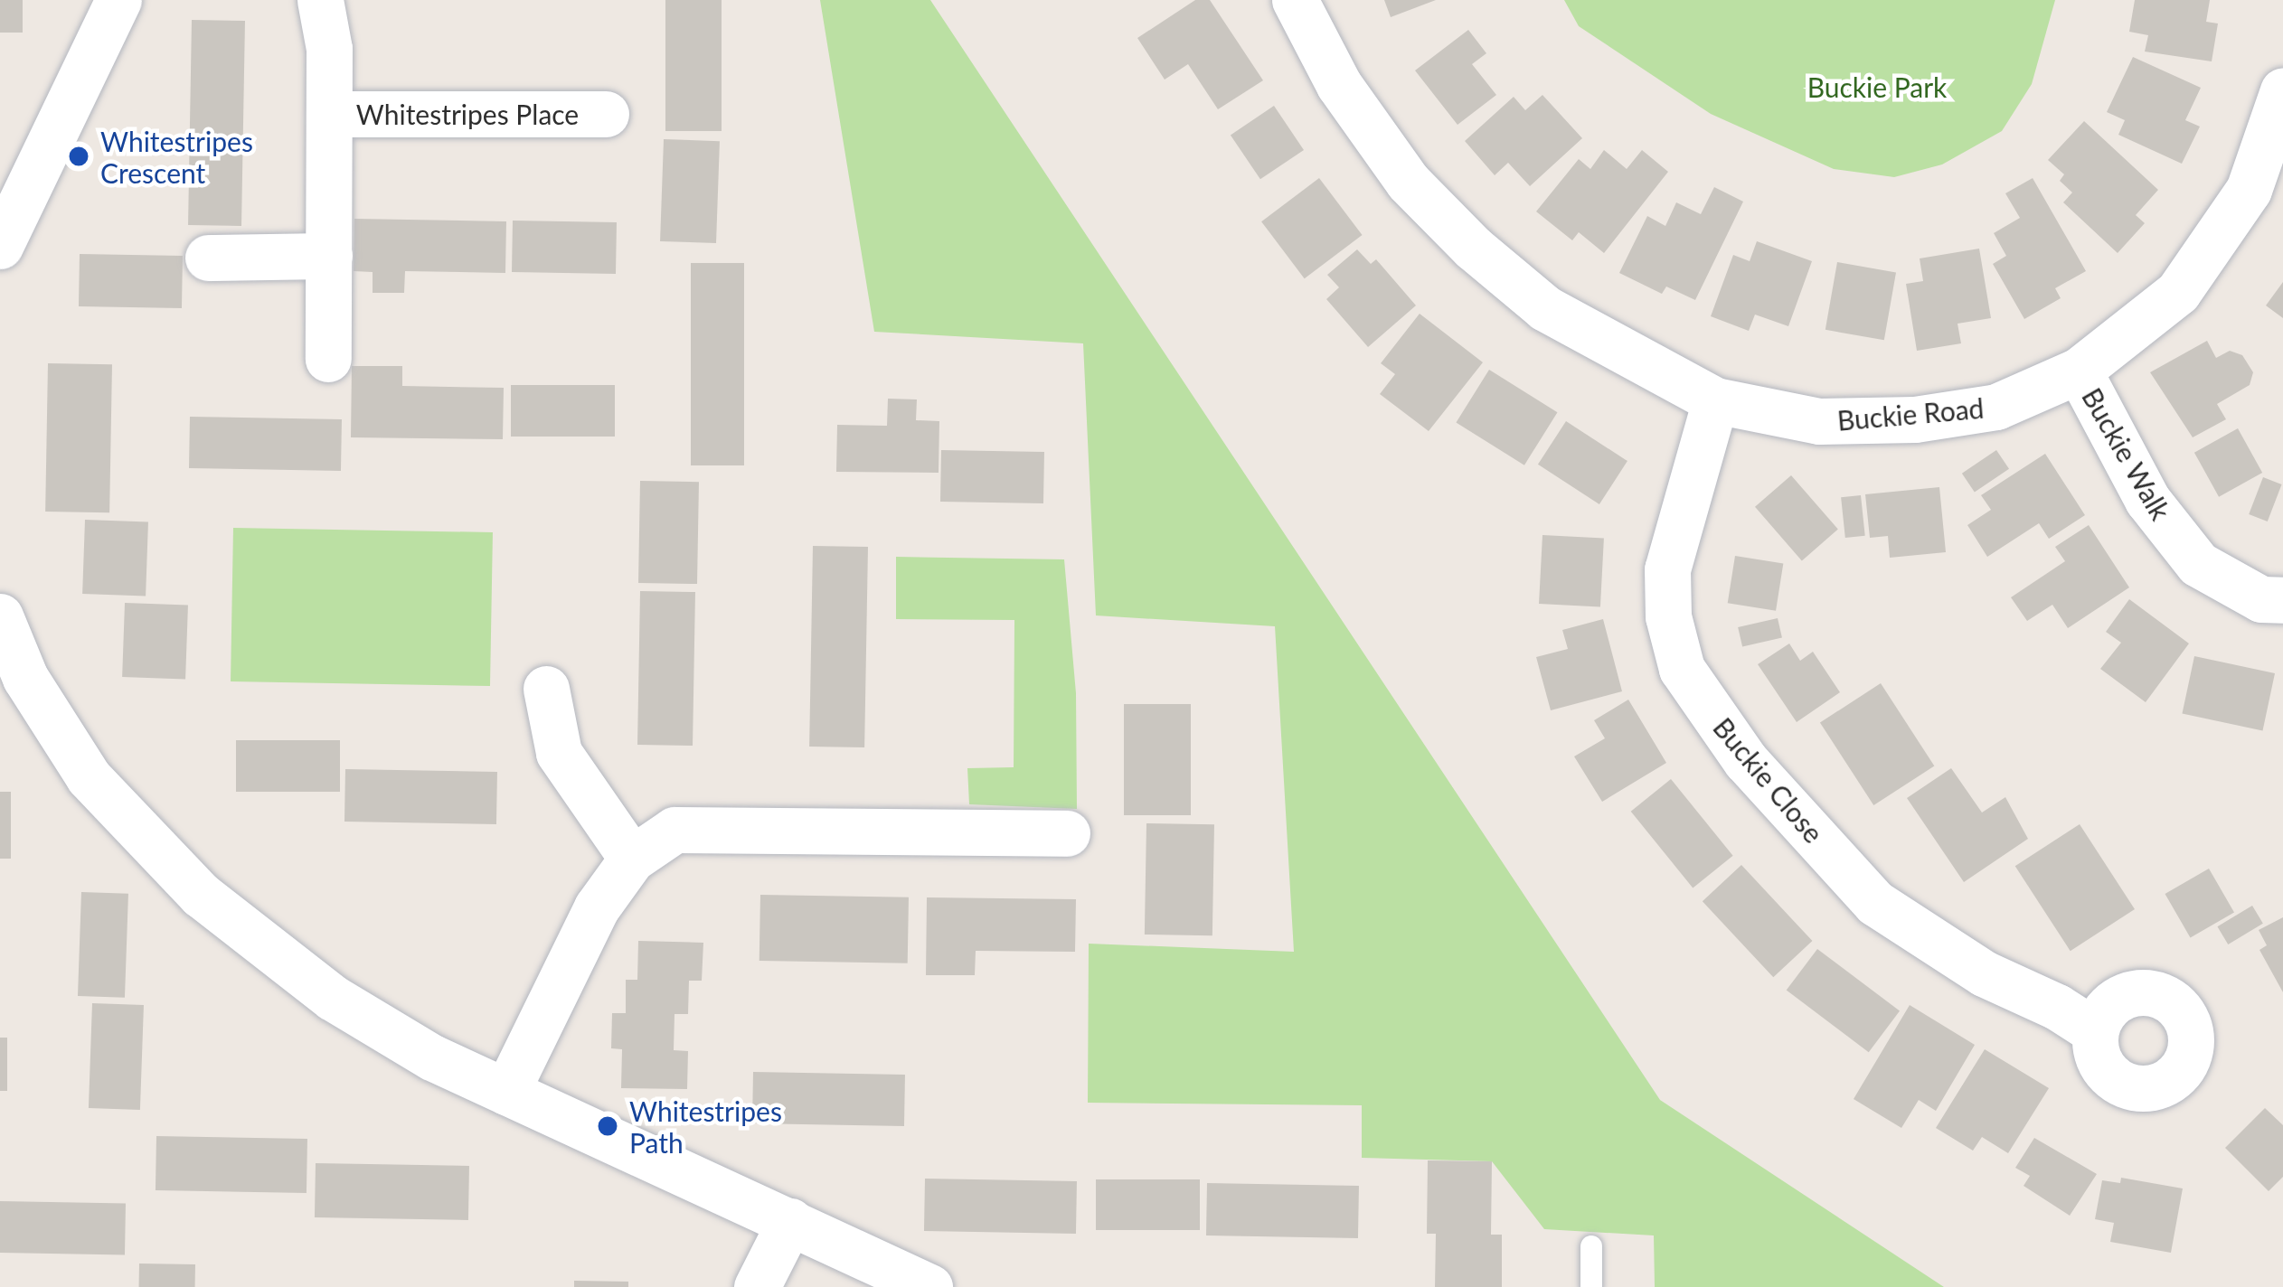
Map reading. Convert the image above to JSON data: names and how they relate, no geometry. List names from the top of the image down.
{
  "streets": {
    "street": [
      "Whitestripes Place",
      "Buckie Road",
      "Buckie Walk",
      "Buckie Close"
    ]
  },
  "crossings": [
    ["Buckie Road", "Buckie Walk"],
    ["Buckie Road", "Buckie Close"]
  ],
  "parks": ["Buckie Park"],
  "places": ["Whitestripes Crescent", "Whitestripes Path"]
}
